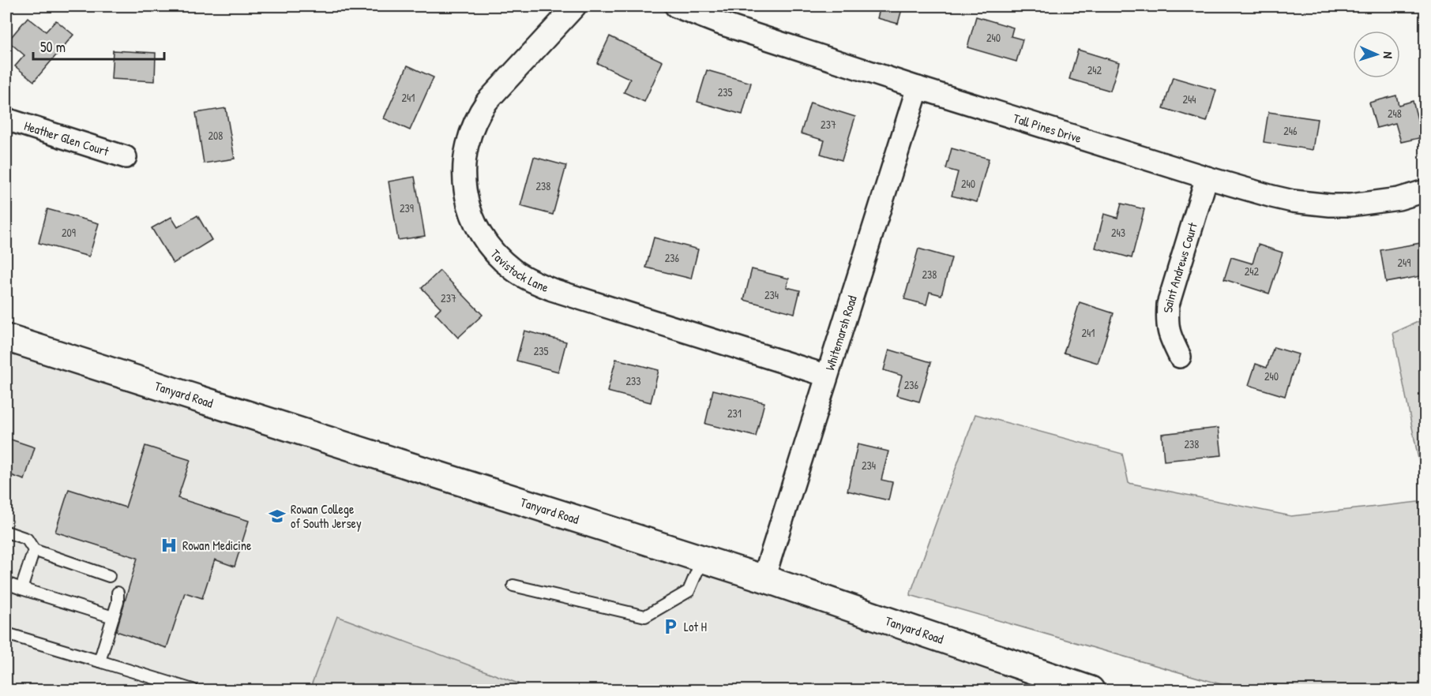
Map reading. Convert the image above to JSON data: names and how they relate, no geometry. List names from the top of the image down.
{
  "streets": {
    "street": [
      "Tall Pines Drive",
      "Heather Glen Court",
      "Saint Andrews Court",
      "Tavistock Lane",
      "Whitemarsh Road",
      "Tanyard Road"
    ]
  },
  "crossings": [
    ["Tall Pines Drive", "Saint Andrews Court"],
    ["Tall Pines Drive", "Whitemarsh Road"],
    ["Tavistock Lane", "Whitemarsh Road"],
    ["Whitemarsh Road", "Tanyard Road"]
  ],
  "places": {
    "school or university": ["Rowan College of South Jersey"],
    "hospital": ["Rowan Medicine"],
    "parking": ["Lot H"]
  },
  "house_numbers": [
    "240",
    "242",
    "235",
    "241",
    "244",
    "248",
    "237",
    "246",
    "208",
    "240",
    "238",
    "239",
    "209",
    "243",
    "236",
    "249",
    "242",
    "238",
    "234",
    "237",
    "241",
    "235",
    "240",
    "233",
    "236",
    "231",
    "238",
    "234"
  ],
  "scale_bar": "50 m",
  "north": "right"
}
